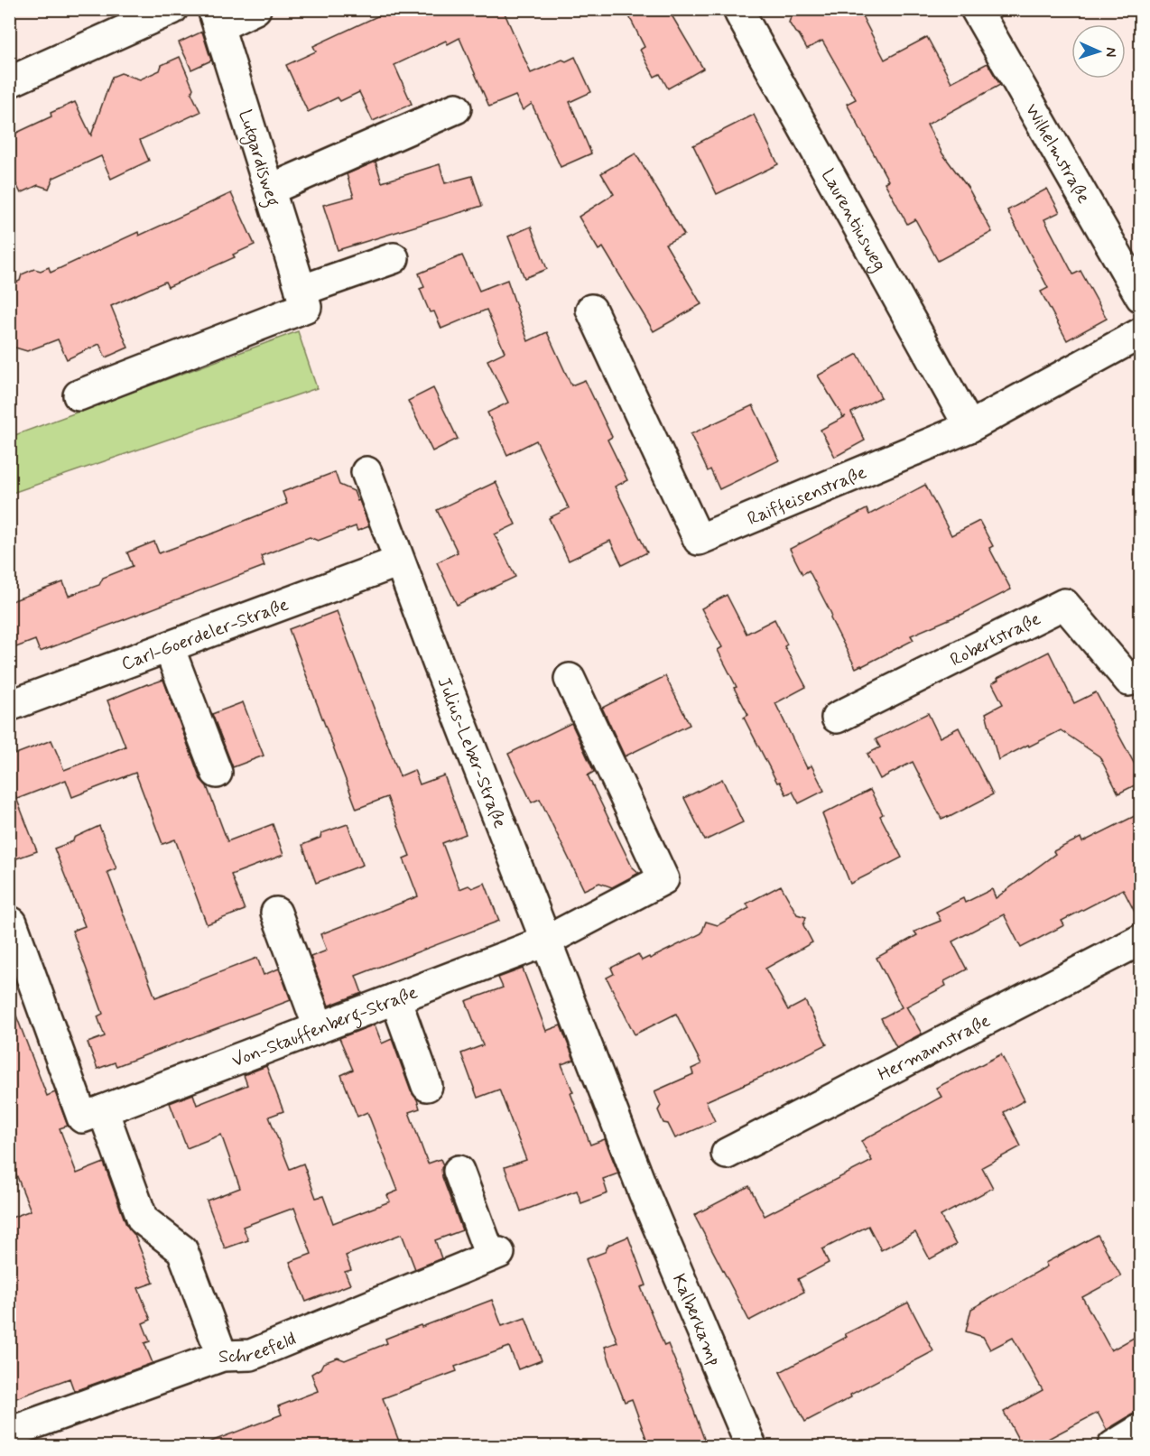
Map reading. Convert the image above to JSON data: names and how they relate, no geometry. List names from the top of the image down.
{
  "streets": {
    "street": [
      "Wilhelmstraße",
      "Lutgardisweg",
      "Laurentiusweg",
      "Raiffeisenstraße",
      "Carl-Goerdeler-Straße",
      "Robertstraße",
      "Julius-Leber-Straße",
      "Von-Stauffenberg-Straße",
      "Hermannstraße",
      "Kalberkamp",
      "Schreefeld"
    ]
  },
  "crossings": [
    ["Laurentiusweg", "Raiffeisenstraße"],
    ["Carl-Goerdeler-Straße", "Julius-Leber-Straße"],
    ["Julius-Leber-Straße", "Von-Stauffenberg-Straße"],
    ["Julius-Leber-Straße", "Kalberkamp"]
  ],
  "north": "right"
}
